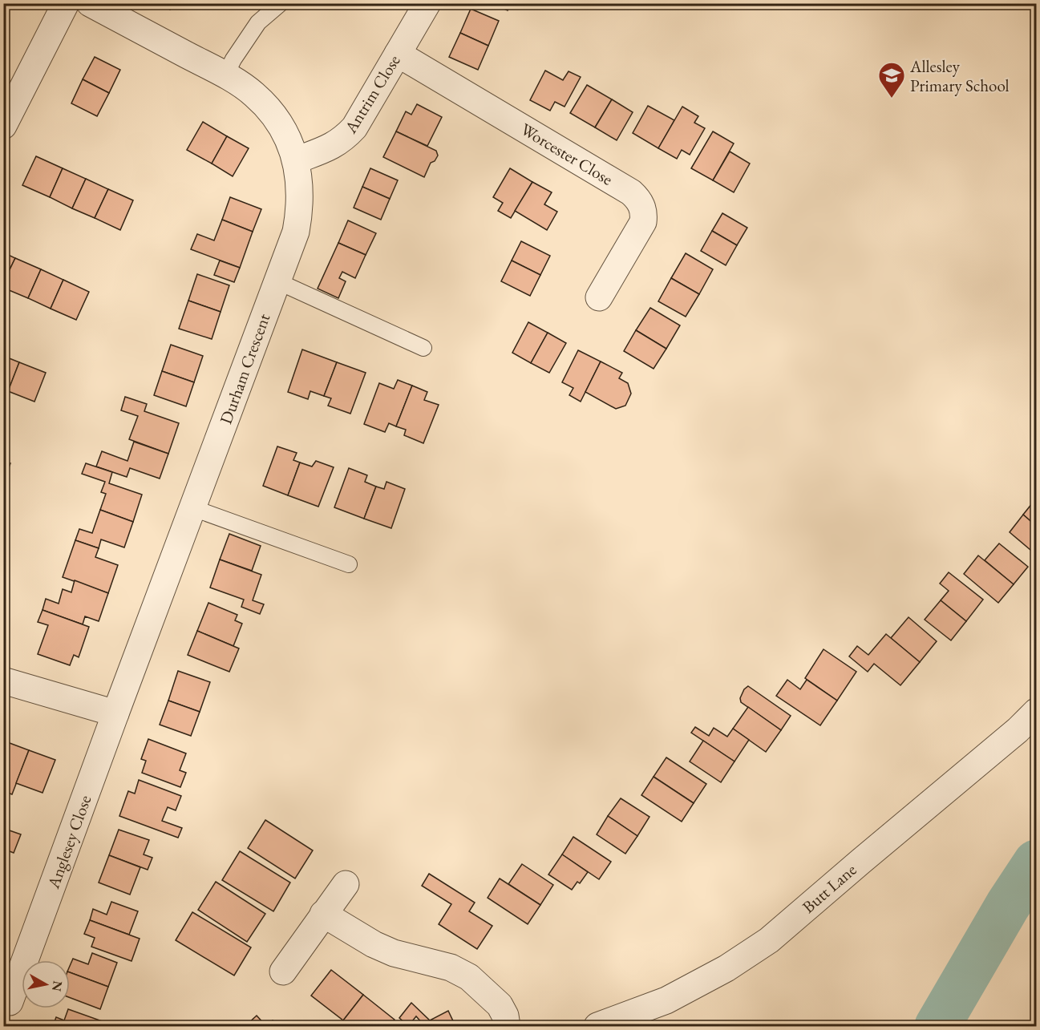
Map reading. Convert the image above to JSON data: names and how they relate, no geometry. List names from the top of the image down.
{
  "streets": {
    "street": [
      "Antrim Close",
      "Worcester Close",
      "Durham Crescent",
      "Anglesey Close",
      "Butt Lane"
    ]
  },
  "crossings": [
    ["Antrim Close", "Worcester Close"],
    ["Antrim Close", "Durham Crescent"],
    ["Durham Crescent", "Anglesey Close"]
  ],
  "places": {
    "school or university": ["Allesley Primary School"]
  },
  "north": "right"
}
